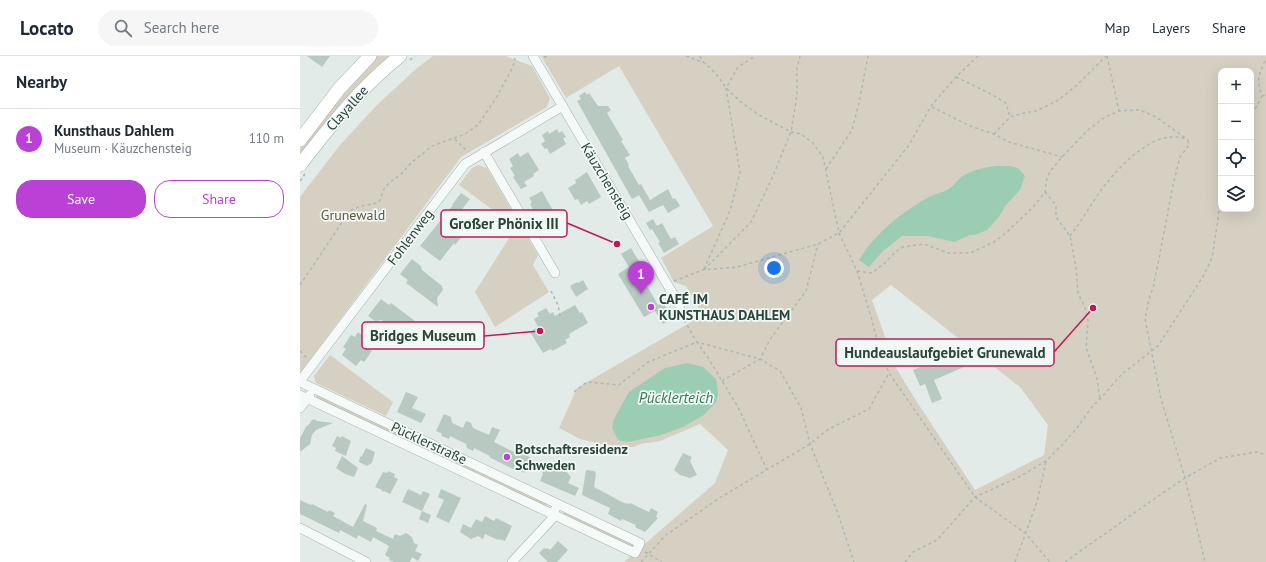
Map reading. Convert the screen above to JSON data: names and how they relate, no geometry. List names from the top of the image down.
{
  "streets": {
    "main road": ["Clayallee"],
    "street": ["Käuzchensteig", "Fohlenweg", "Pücklerstraße"]
  },
  "crossings": [
    ["Käuzchensteig", "Fohlenweg"],
    ["Fohlenweg", "Pücklerstraße"]
  ],
  "water": ["Pücklerteich"],
  "parks": ["Grunewald"],
  "places": [
    "Großer Phönix III",
    "CAFÉ IM KUNSTHAUS DAHLEM",
    "Hundeauslaufgebiet Grunewald",
    "Bridges Museum",
    "Botschaftsresidenz Schweden"
  ],
  "page": {
    "header": "Locato",
    "search": "Search here",
    "nav": ["Map", "Layers", "Share"],
    "heading": "Nearby",
    "map_buttons": ["+", "−"],
    "list": [
      {
        "mark": "1",
        "name": "Kunsthaus Dahlem",
        "note": "Museum · Käuzchensteig",
        "value": "110 m"
      }
    ],
    "buttons": ["Save", "Share"],
    "pins": "1"
  }
}
